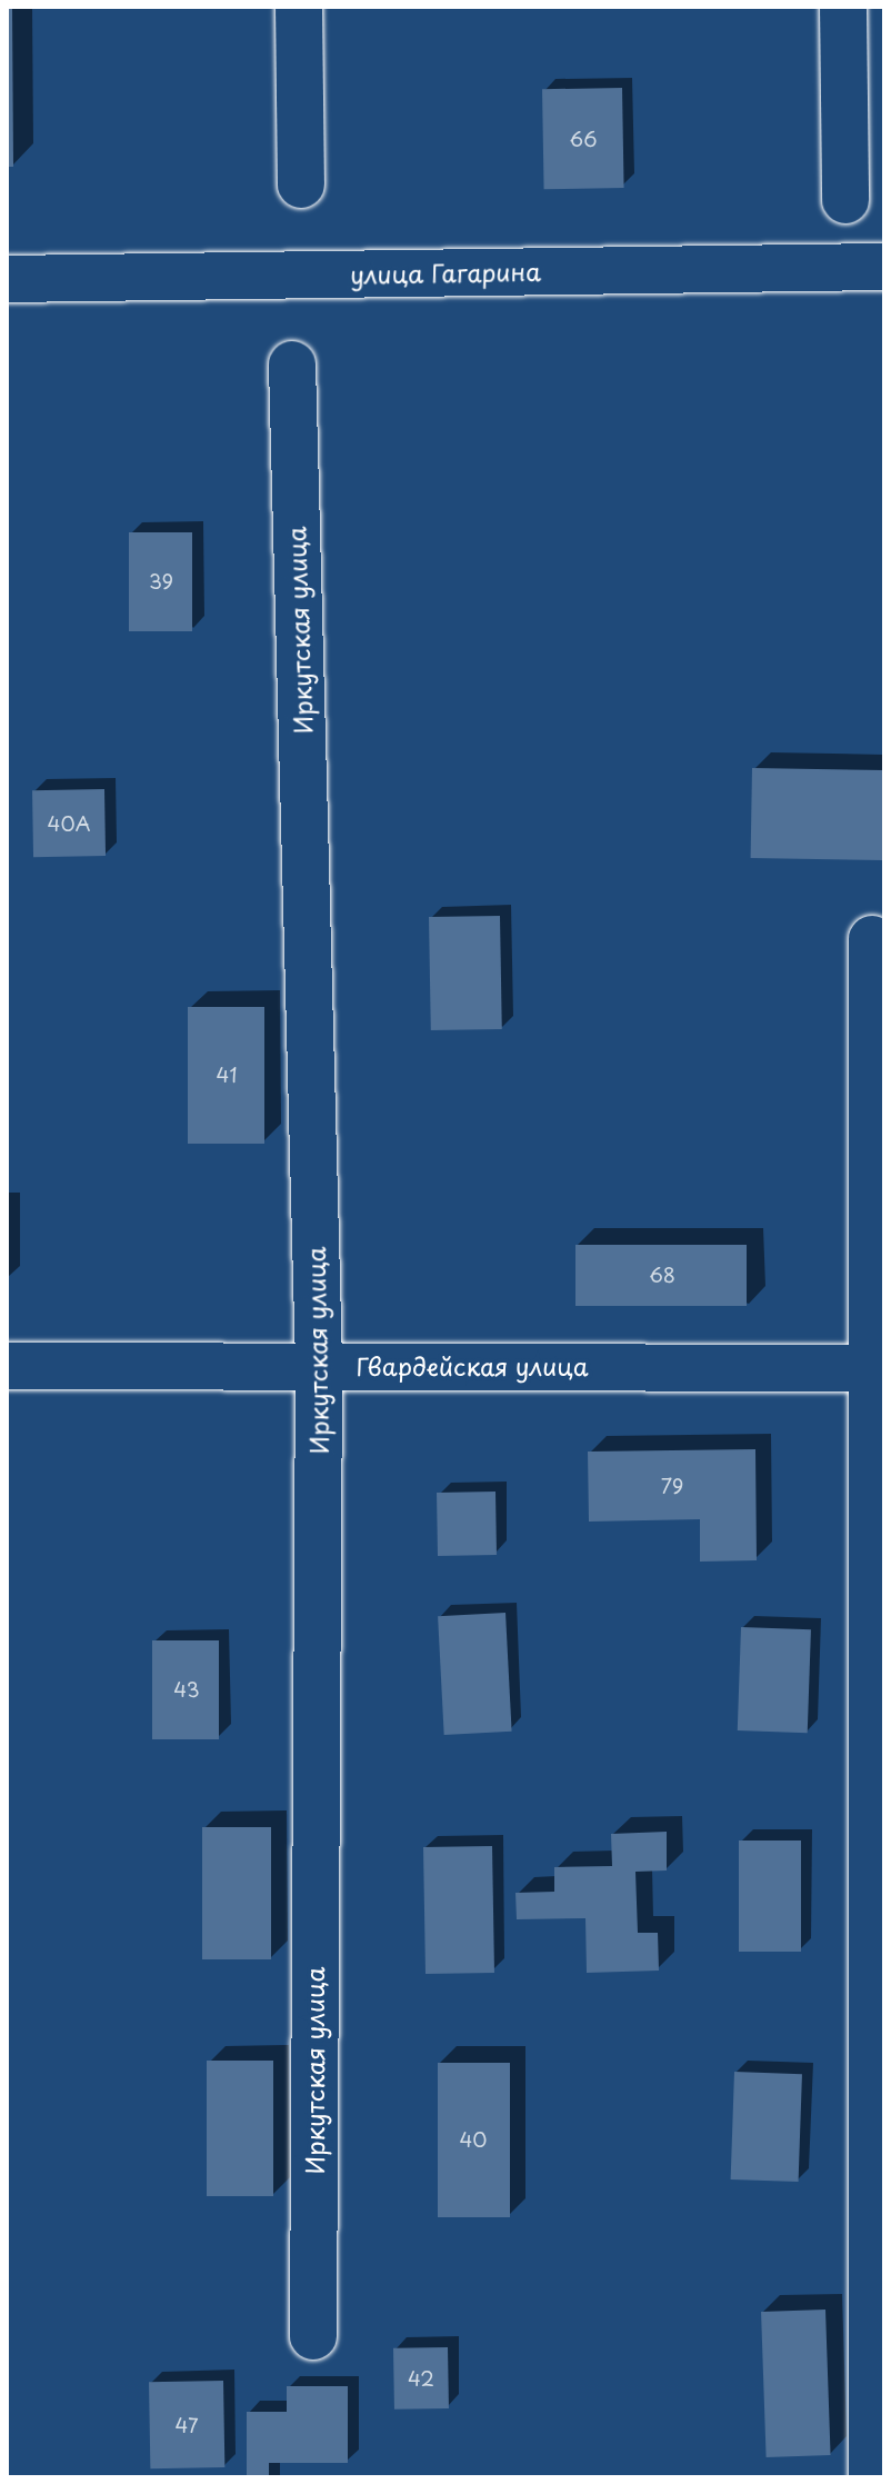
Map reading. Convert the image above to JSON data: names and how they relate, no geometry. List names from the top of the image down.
{
  "streets": {
    "street": ["улица Гагарина", "Иркутская улица", "Гвардейская улица"]
  },
  "crossings": [
    ["Иркутская улица", "Гвардейская улица"]
  ],
  "house_numbers": [
    "66",
    "39",
    "40А",
    "41",
    "68",
    "79",
    "43",
    "40",
    "42",
    "47"
  ]
}
